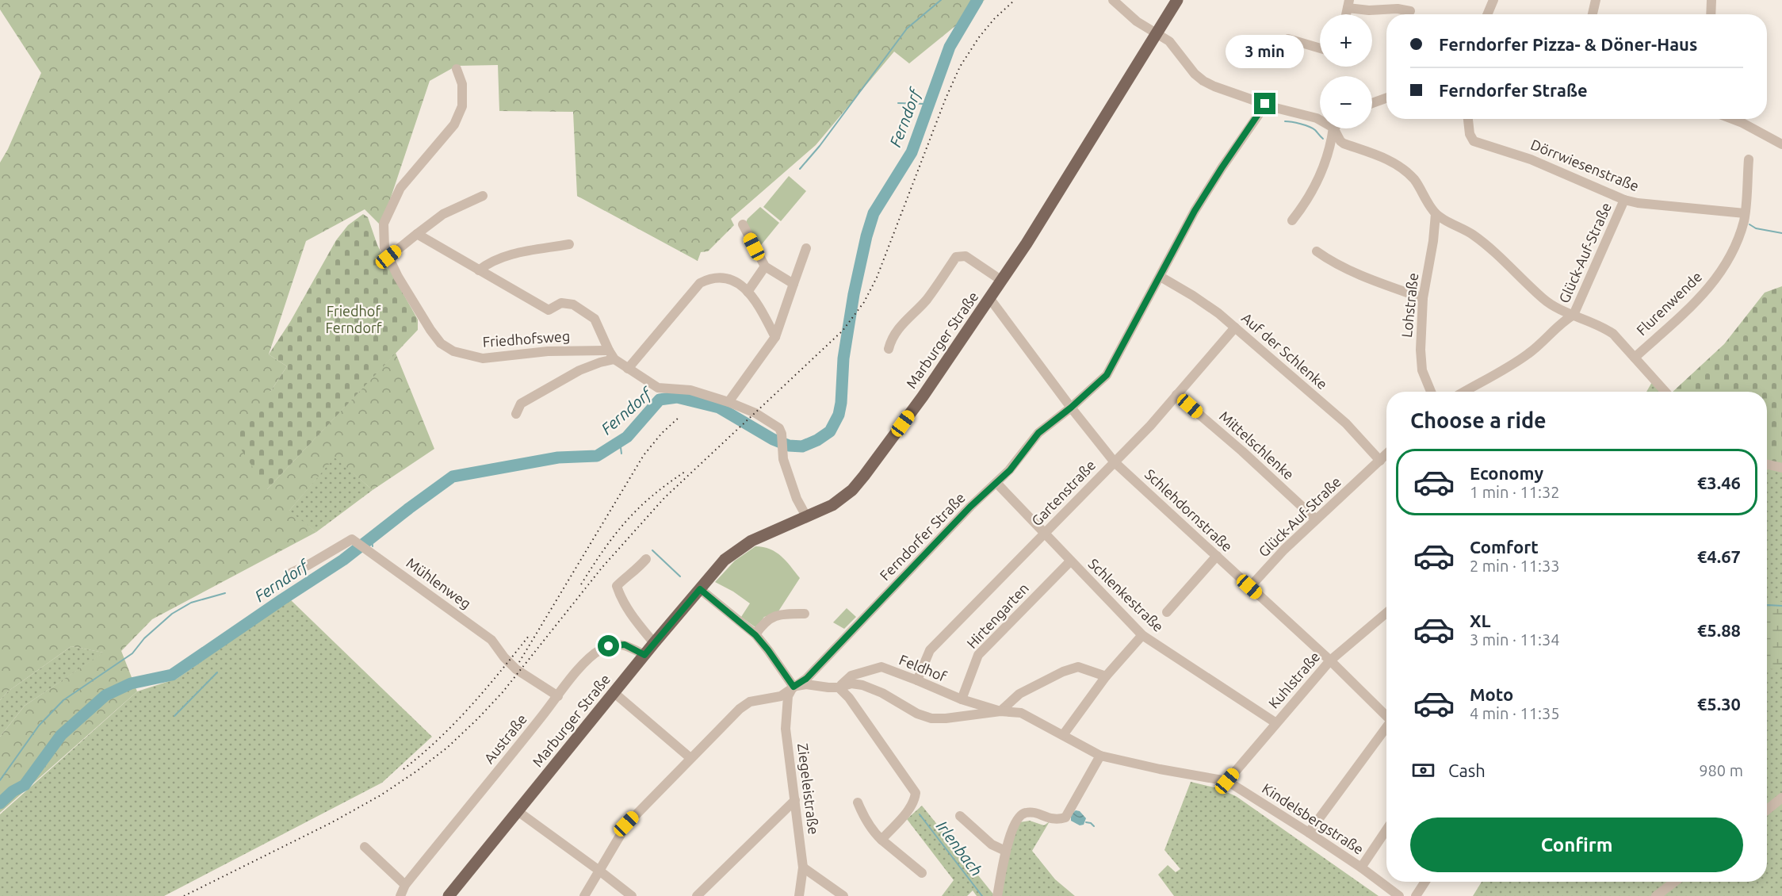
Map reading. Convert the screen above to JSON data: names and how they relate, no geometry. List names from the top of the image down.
{
  "streets": {
    "main road": ["Marburger Straße"],
    "street": [
      "Dörrwiesenstraße",
      "Glück-Auf-Straße",
      "Flurenwende",
      "Lohstraße",
      "Friedhofsweg",
      "Auf der Schlenke",
      "Mittelschlenke",
      "Gartenstraße",
      "Schlehdornstraße",
      "Ferndorfer Straße",
      "Mühlenweg",
      "Schlenkestraße",
      "Hirtengarten",
      "Feldhof",
      "Kuhlstraße",
      "Austraße",
      "Ziegeleistraße",
      "Kindelsbergstraße"
    ]
  },
  "crossings": [
    ["Dörrwiesenstraße", "Glück-Auf-Straße"],
    ["Dörrwiesenstraße", "Flurenwende"],
    ["Glück-Auf-Straße", "Auf der Schlenke"],
    ["Glück-Auf-Straße", "Mittelschlenke"],
    ["Glück-Auf-Straße", "Schlehdornstraße"],
    ["Marburger Straße", "Schlehdornstraße"],
    ["Marburger Straße", "Austraße"],
    ["Auf der Schlenke", "Gartenstraße"],
    ["Auf der Schlenke", "Ferndorfer Straße"],
    ["Mittelschlenke", "Gartenstraße"],
    ["Gartenstraße", "Schlehdornstraße"],
    ["Gartenstraße", "Schlenkestraße"],
    ["Gartenstraße", "Feldhof"],
    ["Schlehdornstraße", "Ferndorfer Straße"],
    ["Schlehdornstraße", "Kuhlstraße"],
    ["Ferndorfer Straße", "Schlenkestraße"],
    ["Ferndorfer Straße", "Ziegeleistraße"],
    ["Ferndorfer Straße", "Kindelsbergstraße"],
    ["Mühlenweg", "Austraße"],
    ["Schlenkestraße", "Hirtengarten"],
    ["Schlenkestraße", "Kuhlstraße"],
    ["Hirtengarten", "Feldhof"],
    ["Feldhof", "Kindelsbergstraße"],
    ["Kuhlstraße", "Kindelsbergstraße"],
    ["Ziegeleistraße", "Kindelsbergstraße"]
  ],
  "water": ["Ferndorf", "Irlenbach"],
  "parks": ["Friedhof Ferndorf"],
  "page": {
    "map_buttons": ["+", "−"],
    "banner": ["Ferndorfer Pizza- & Döner-Haus", "Ferndorfer Straße"],
    "bubble": "3 min",
    "heading": "Choose a ride",
    "list": [
      {
        "name": "Economy",
        "note": "1 min · 11:32",
        "value": "€3.46"
      },
      {
        "name": "Comfort",
        "note": "2 min · 11:33",
        "value": "€4.67"
      },
      {
        "name": "XL",
        "note": "3 min · 11:34",
        "value": "€5.88"
      },
      {
        "name": "Moto",
        "note": "4 min · 11:35",
        "value": "€5.30"
      }
    ],
    "pay": ["Cash", "980 m"],
    "buttons": "Confirm"
  }
}
